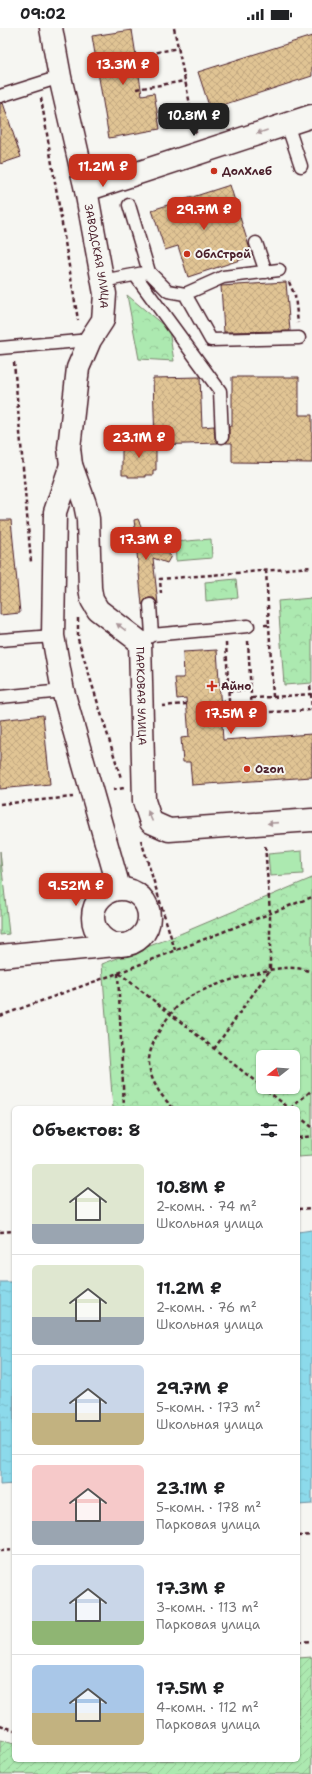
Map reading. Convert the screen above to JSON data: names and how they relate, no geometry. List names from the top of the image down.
{
  "streets": {
    "street": ["ЗАВОДСКАЯ УЛИЦА", "ПАРКОВАЯ УЛИЦА"]
  },
  "crossings": [
    ["ЗАВОДСКАЯ УЛИЦА", "ПАРКОВАЯ УЛИЦА"]
  ],
  "places": {
    "other": ["ДолХлеб", "ОблСтрой", "Ozon"],
    "health": ["Айно"]
  },
  "north": "left",
  "page": {
    "status": "09:02",
    "price": [
      "13.3M ₽",
      "10.8M ₽",
      "11.2M ₽",
      "29.7M ₽",
      "23.1M ₽",
      "17.3M ₽",
      "17.5M ₽",
      "9.52M ₽"
    ],
    "heading": "Объектов: 8",
    "list": [
      {
        "name": "10.8M ₽",
        "note": "2-комн. · 74 m² · Школьная улица"
      },
      {
        "name": "11.2M ₽",
        "note": "2-комн. · 76 m² · Школьная улица"
      },
      {
        "name": "29.7M ₽",
        "note": "5-комн. · 173 m² · Школьная улица"
      },
      {
        "name": "23.1M ₽",
        "note": "5-комн. · 178 m² · Парковая улица"
      },
      {
        "name": "17.3M ₽",
        "note": "3-комн. · 113 m² · Парковая улица"
      },
      {
        "name": "17.5M ₽",
        "note": "4-комн. · 112 m² · Парковая улица"
      }
    ]
  }
}
